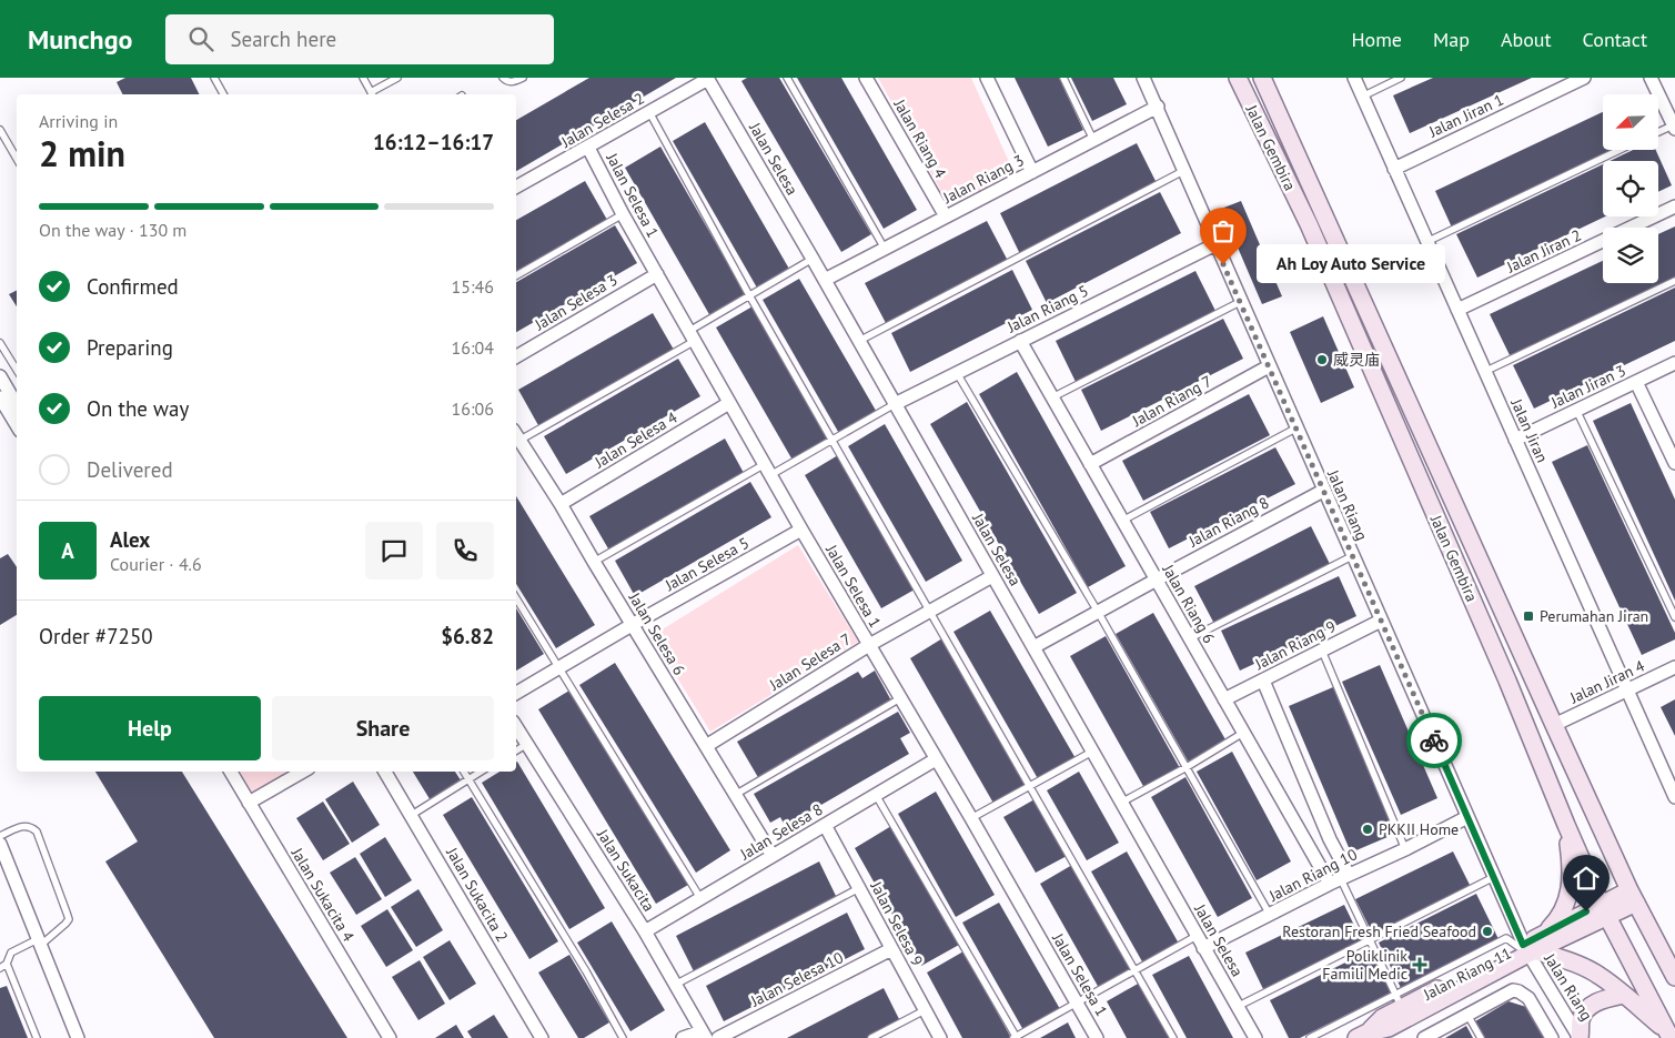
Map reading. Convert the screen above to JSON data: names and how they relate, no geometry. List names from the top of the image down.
{
  "streets": {
    "main road": ["Jalan Gembira", "Jalan Riang 11"],
    "street": [
      "Jalan Jiran 1",
      "Jalan Selesa 2",
      "Jalan Riang 4",
      "Jalan Selesa",
      "Jalan Riang 3",
      "Jalan Selesa 1",
      "Jalan Jiran 2",
      "Jalan Selesa 3",
      "Jalan Riang 5",
      "Jalan Jiran 3",
      "Jalan Riang 7",
      "Jalan Jiran",
      "Jalan Selesa 4",
      "Jalan Riang",
      "Jalan Riang 8",
      "Jalan Selesa 5",
      "Jalan Riang 6",
      "Jalan Selesa 6",
      "Jalan Riang 9",
      "Jalan Selesa 7",
      "Jalan Jiran 4",
      "Jalan Selesa 8",
      "Jalan Sukacita",
      "Jalan Riang 10",
      "Jalan Sukacita 4",
      "Jalan Sukacita 2",
      "Jalan Selesa 9",
      "Jalan Selesa 10"
    ]
  },
  "crossings": [
    ["Jalan Jiran 1", "Jalan Jiran"],
    ["Jalan Selesa 2", "Jalan Selesa"],
    ["Jalan Selesa 2", "Jalan Selesa 1"],
    ["Jalan Riang 4", "Jalan Riang 3"],
    ["Jalan Gembira", "Jalan Jiran 4"],
    ["Jalan Gembira", "Jalan Riang 11"],
    ["Jalan Selesa", "Jalan Riang 3"],
    ["Jalan Selesa", "Jalan Riang 5"],
    ["Jalan Selesa", "Jalan Riang 8"],
    ["Jalan Selesa", "Jalan Selesa 7"],
    ["Jalan Selesa", "Jalan Riang 10"],
    ["Jalan Riang 3", "Jalan Riang"],
    ["Jalan Selesa 1", "Jalan Selesa 3"],
    ["Jalan Selesa 1", "Jalan Selesa 4"],
    ["Jalan Selesa 1", "Jalan Selesa 5"],
    ["Jalan Selesa 1", "Jalan Selesa 7"],
    ["Jalan Selesa 1", "Jalan Selesa 8"],
    ["Jalan Jiran 2", "Jalan Jiran"],
    ["Jalan Riang 5", "Jalan Riang"],
    ["Jalan Riang 5", "Jalan Riang 6"],
    ["Jalan Jiran 3", "Jalan Jiran"],
    ["Jalan Riang 7", "Jalan Riang"],
    ["Jalan Riang 7", "Jalan Riang 6"],
    ["Jalan Jiran", "Jalan Jiran 4"],
    ["Jalan Selesa 4", "Jalan Selesa 6"],
    ["Jalan Riang", "Jalan Riang 8"],
    ["Jalan Riang", "Jalan Riang 9"],
    ["Jalan Riang", "Jalan Riang 10"],
    ["Jalan Riang", "Jalan Riang 11"],
    ["Jalan Riang 8", "Jalan Riang 6"],
    ["Jalan Selesa 5", "Jalan Selesa 6"],
    ["Jalan Riang 6", "Jalan Riang 9"],
    ["Jalan Riang 6", "Jalan Riang 10"],
    ["Jalan Selesa 6", "Jalan Selesa 7"],
    ["Jalan Selesa 6", "Jalan Selesa 8"],
    ["Jalan Selesa 8", "Jalan Sukacita"],
    ["Jalan Selesa 8", "Jalan Selesa 9"],
    ["Jalan Selesa 9", "Jalan Selesa 10"]
  ],
  "places": {
    "other": [
      "Ah Loy Auto Service",
      "威灵庙",
      "PKKII Home",
      "Restoran Fresh Fried Seafood"
    ],
    "transit": ["Perumahan Jiran"],
    "health": ["Poliklinik Famili Medic"]
  },
  "north": "bottom left",
  "page": {
    "header": "Munchgo",
    "search": "Search here",
    "nav": [
      "Home",
      "Map",
      "About",
      "Contact"
    ],
    "heading": ["2 min", "Arriving in", "16:12–16:17"],
    "panel": [
      "Alex",
      "Courier · 4.6",
      "Order #7250",
      "$6.82"
    ],
    "bar": "On the way · 130 m",
    "bubble": "Ah Loy Auto Service",
    "list": [
      ["Confirmed", "15:46"],
      ["Preparing", "16:04"],
      ["On the way", "16:06"],
      "Delivered"
    ],
    "round": "A",
    "buttons": ["Help", "Share"]
  }
}
